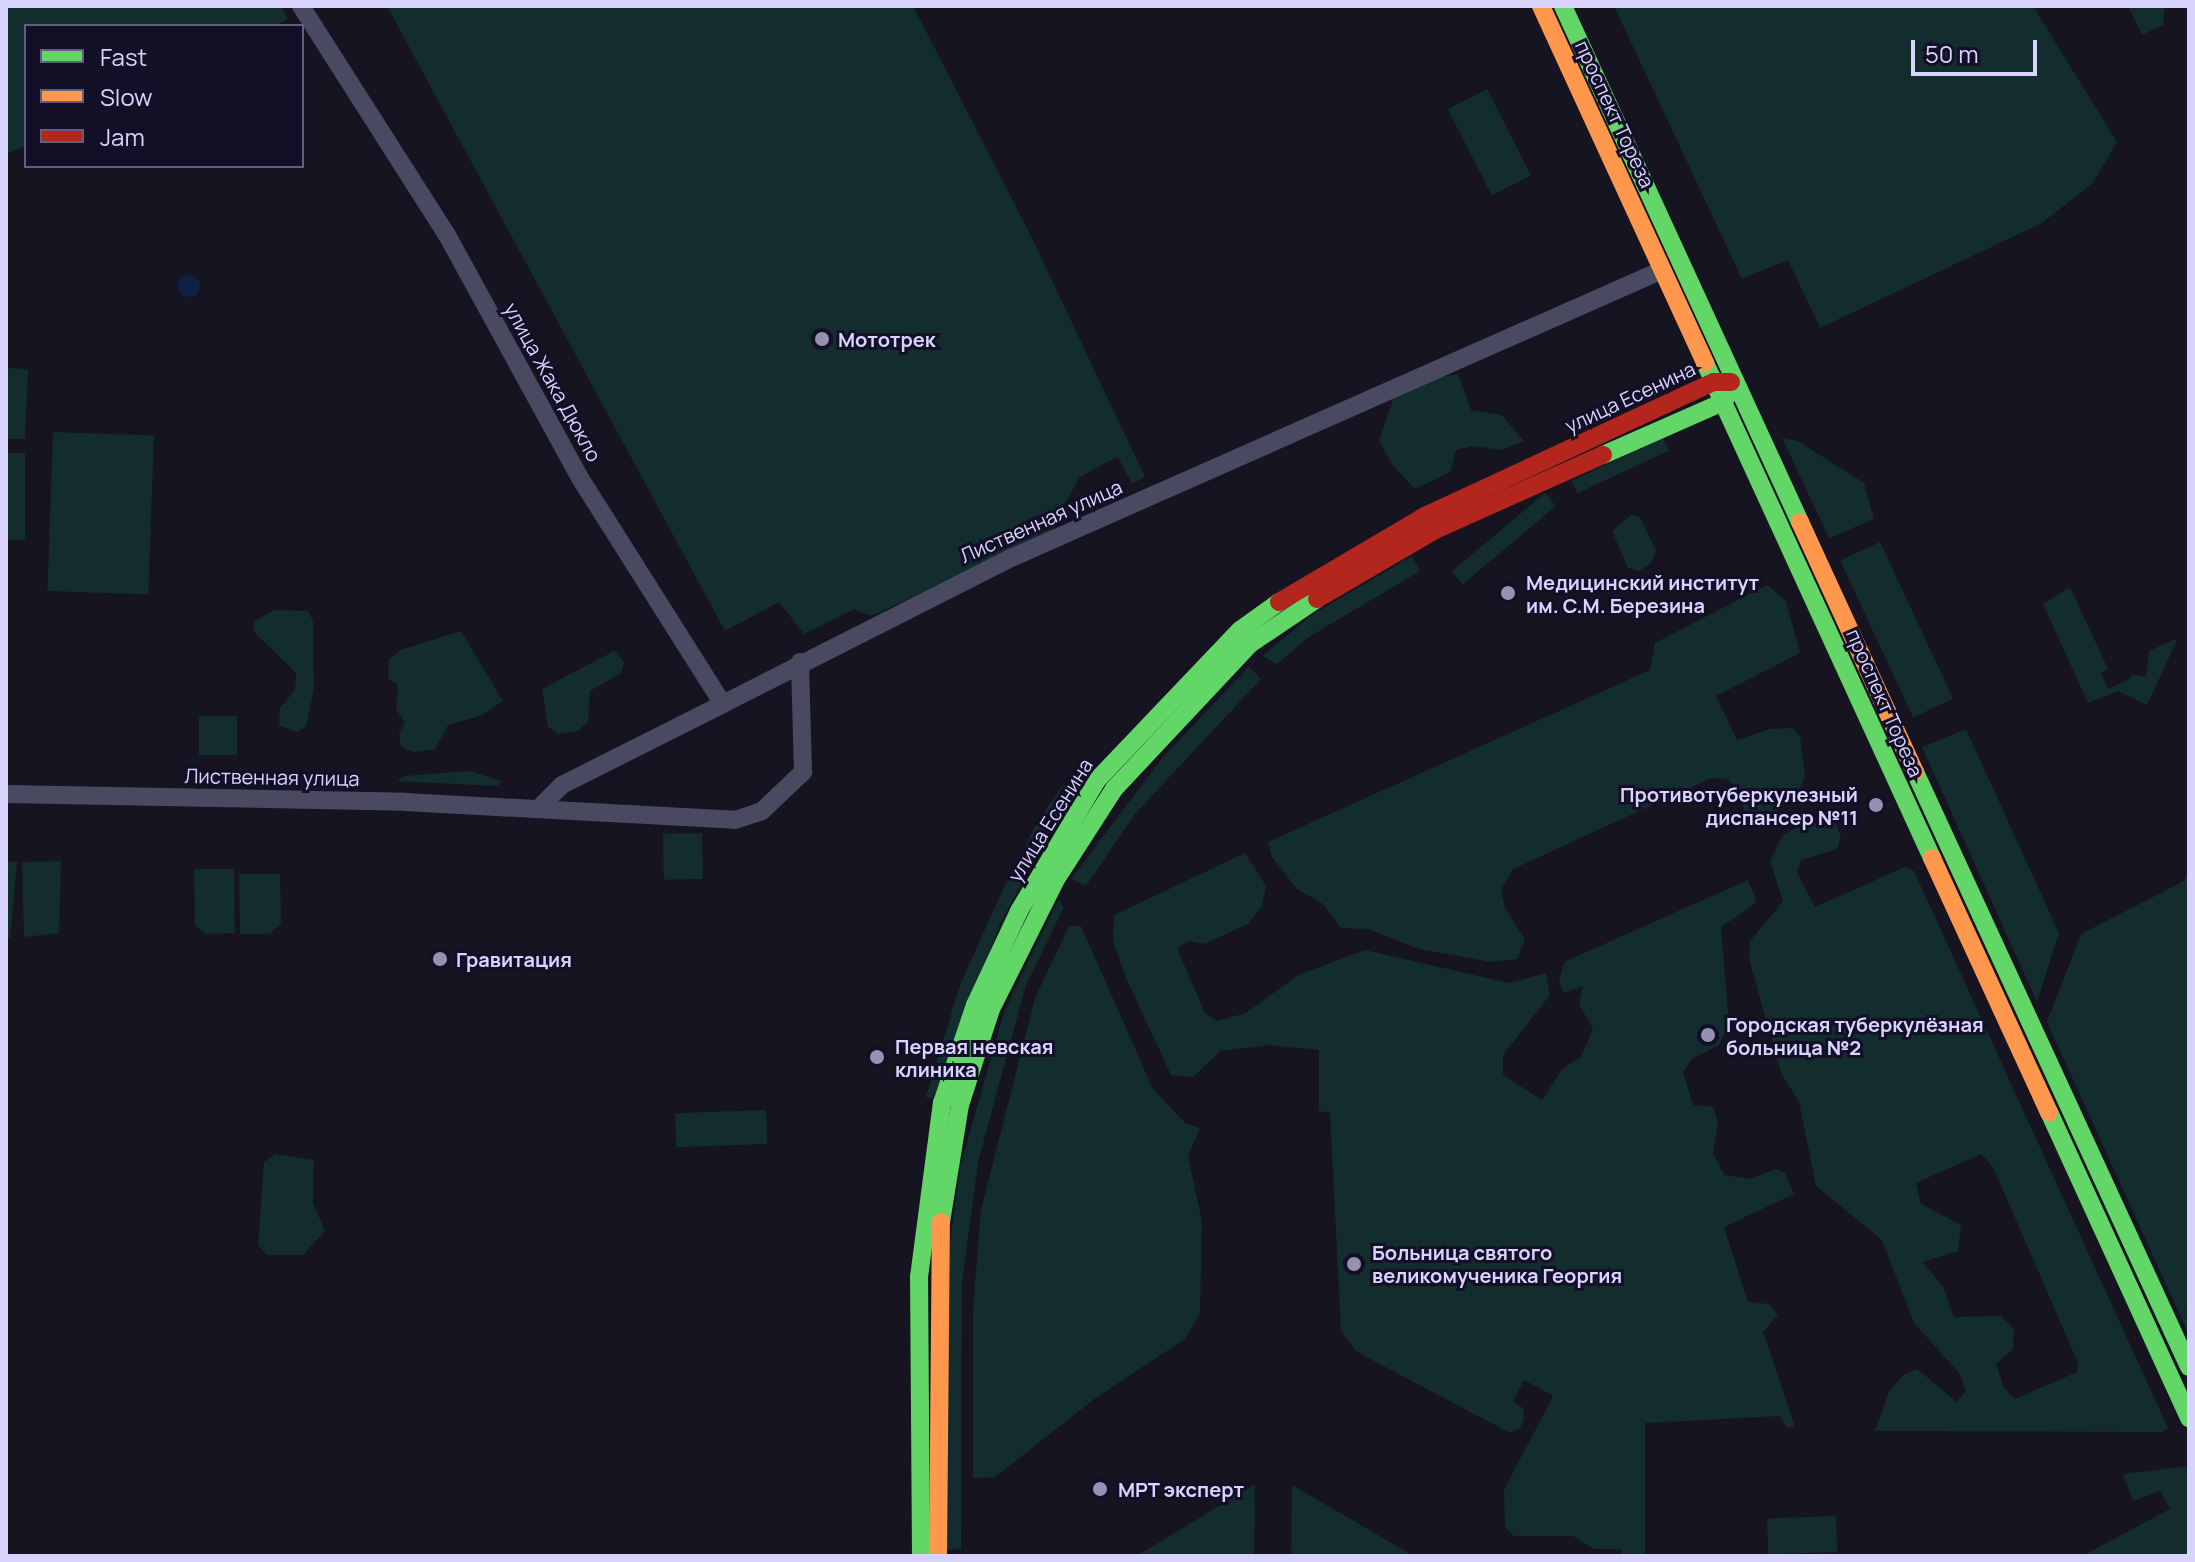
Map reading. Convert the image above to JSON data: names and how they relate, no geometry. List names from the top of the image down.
{
  "streets": {
    "street": [
      "проспект Тореза",
      "улица Жака Дюкло",
      "улица Есенина",
      "Лиственная улица"
    ]
  },
  "crossings": [
    ["проспект Тореза", "улица Есенина"],
    ["проспект Тореза", "Лиственная улица"]
  ],
  "places": [
    "Мототрек",
    "Медицинский институт им. С.М. Березина",
    "Противотуберкулезный диспансер №11",
    "Гравитация",
    "Городская туберкулёзная больница №2",
    "Первая невская клиника",
    "Больница святого великомученика Георгия",
    "МРТ эксперт"
  ],
  "legend": ["Fast", "Slow", "Jam"],
  "scale_bar": "50 m"
}
